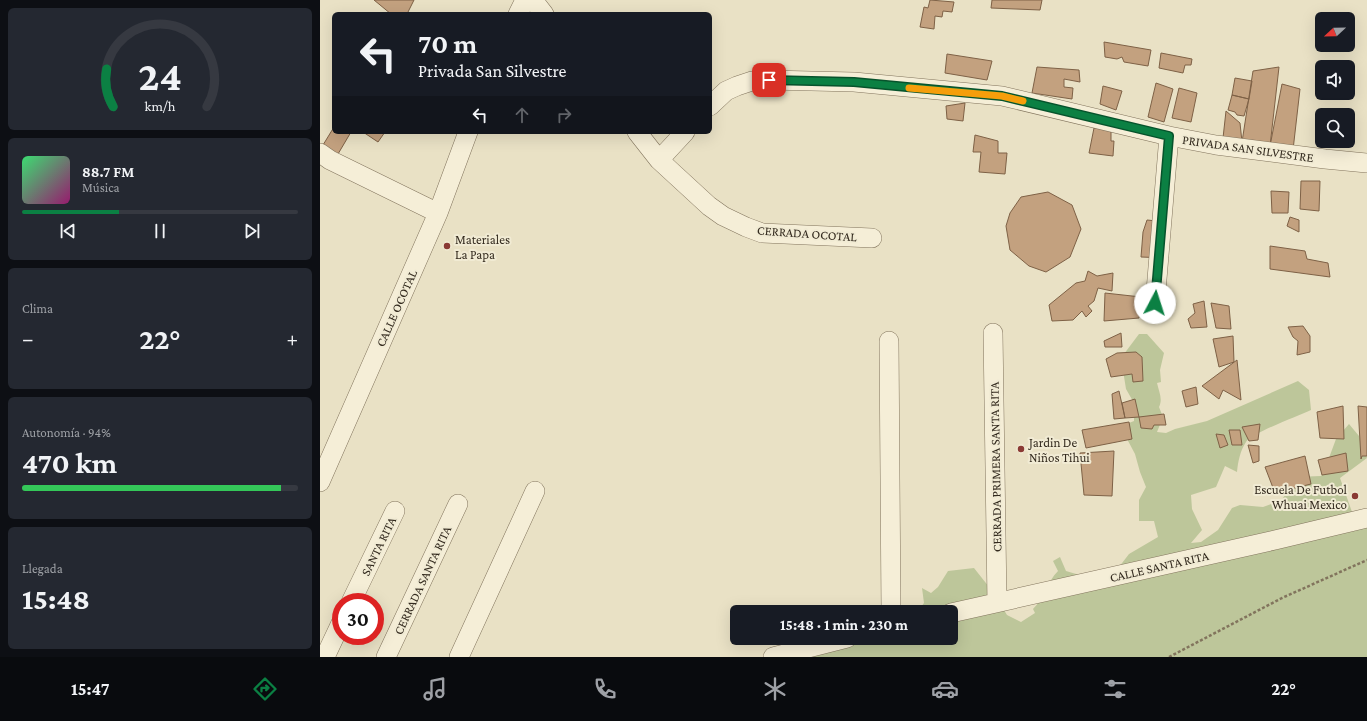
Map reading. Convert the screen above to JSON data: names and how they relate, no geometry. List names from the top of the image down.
{
  "streets": {
    "street": [
      "PRIVADA SAN SILVESTRE",
      "CERRADA OCOTAL",
      "CALLE OCOTAL",
      "CERRADA PRIMERA SANTA RITA",
      "SANTA RITA",
      "CALLE SANTA RITA",
      "CERRADA SANTA RITA"
    ]
  },
  "crossings": [
    ["CERRADA PRIMERA SANTA RITA", "CALLE SANTA RITA"]
  ],
  "places": ["Materiales La Papa", "Jardin De Niños Tihui", "Escuela De Futbol Whuai Mexico"],
  "north": "left",
  "page": {
    "turn": ["70 m", "Privada San Silvestre"],
    "song": ["88.7 FM", "Música"],
    "tile": [
      "Clima",
      ["Autonomía · 94%", "470 km"],
      ["Llegada", "15:48"]
    ],
    "heat": ["−", "22°", "+"],
    "limit": "30",
    "trip": "15:48 · 1 min · 230 m",
    "tabs": ["15:47", "22°"],
    "gauge": ["24", "km/h"]
  }
}
